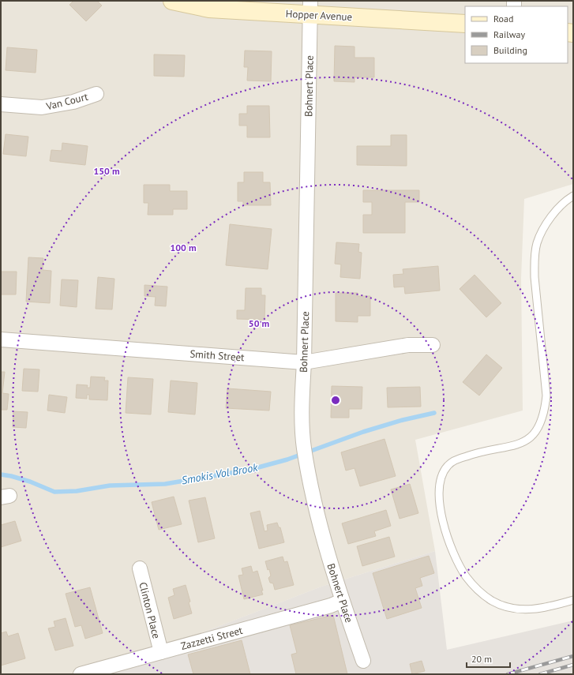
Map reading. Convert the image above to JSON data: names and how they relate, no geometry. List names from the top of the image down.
{
  "streets": {
    "street": [
      "Hopper Avenue",
      "Bohnert Place",
      "Van Court",
      "Smith Street",
      "Clinton Place",
      "Zazzetti Street"
    ]
  },
  "crossings": [
    ["Hopper Avenue", "Bohnert Place"],
    ["Bohnert Place", "Smith Street"],
    ["Bohnert Place", "Zazzetti Street"],
    ["Clinton Place", "Zazzetti Street"]
  ],
  "water": ["Smokis Vol Brook"],
  "legend": ["Road", "Railway", "Building"],
  "scale_bar": "20 m",
  "rings": ["150 m", "100 m", "50 m"]
}
